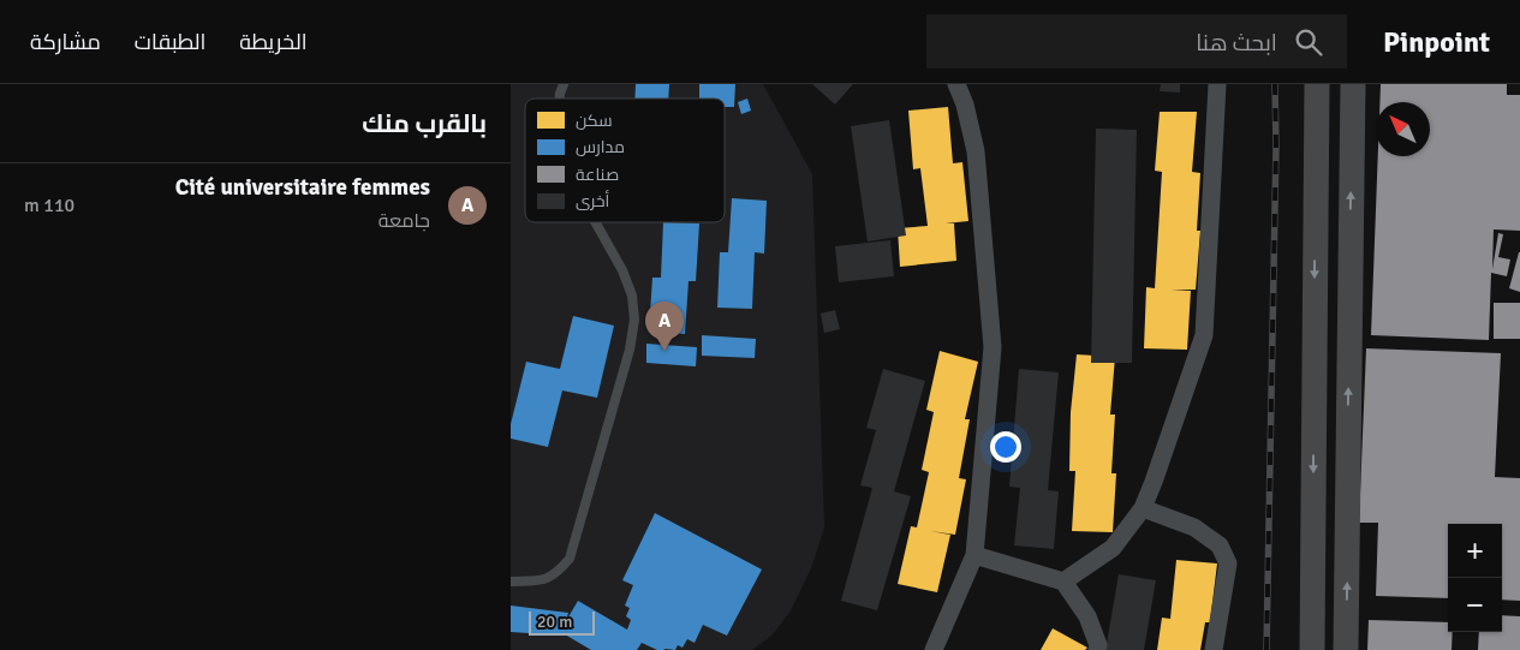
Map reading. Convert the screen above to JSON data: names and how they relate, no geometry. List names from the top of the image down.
{
  "legend": [
    "سكن",
    "مدارس",
    "صناعة",
    "أخرى"
  ],
  "scale_bar": "20 m",
  "north": "top left",
  "page": {
    "header": "Pinpoint",
    "search": "ابحث هنا",
    "nav": ["الخريطة", "الطبقات", "مشاركة"],
    "heading": "بالقرب منك",
    "list": [
      {
        "mark": "A",
        "name": "Cité universitaire femmes",
        "note": "جامعة",
        "value": "110 m"
      }
    ],
    "pins": "A",
    "map_buttons": ["+", "−"],
    "scale": "20 m"
  }
}
